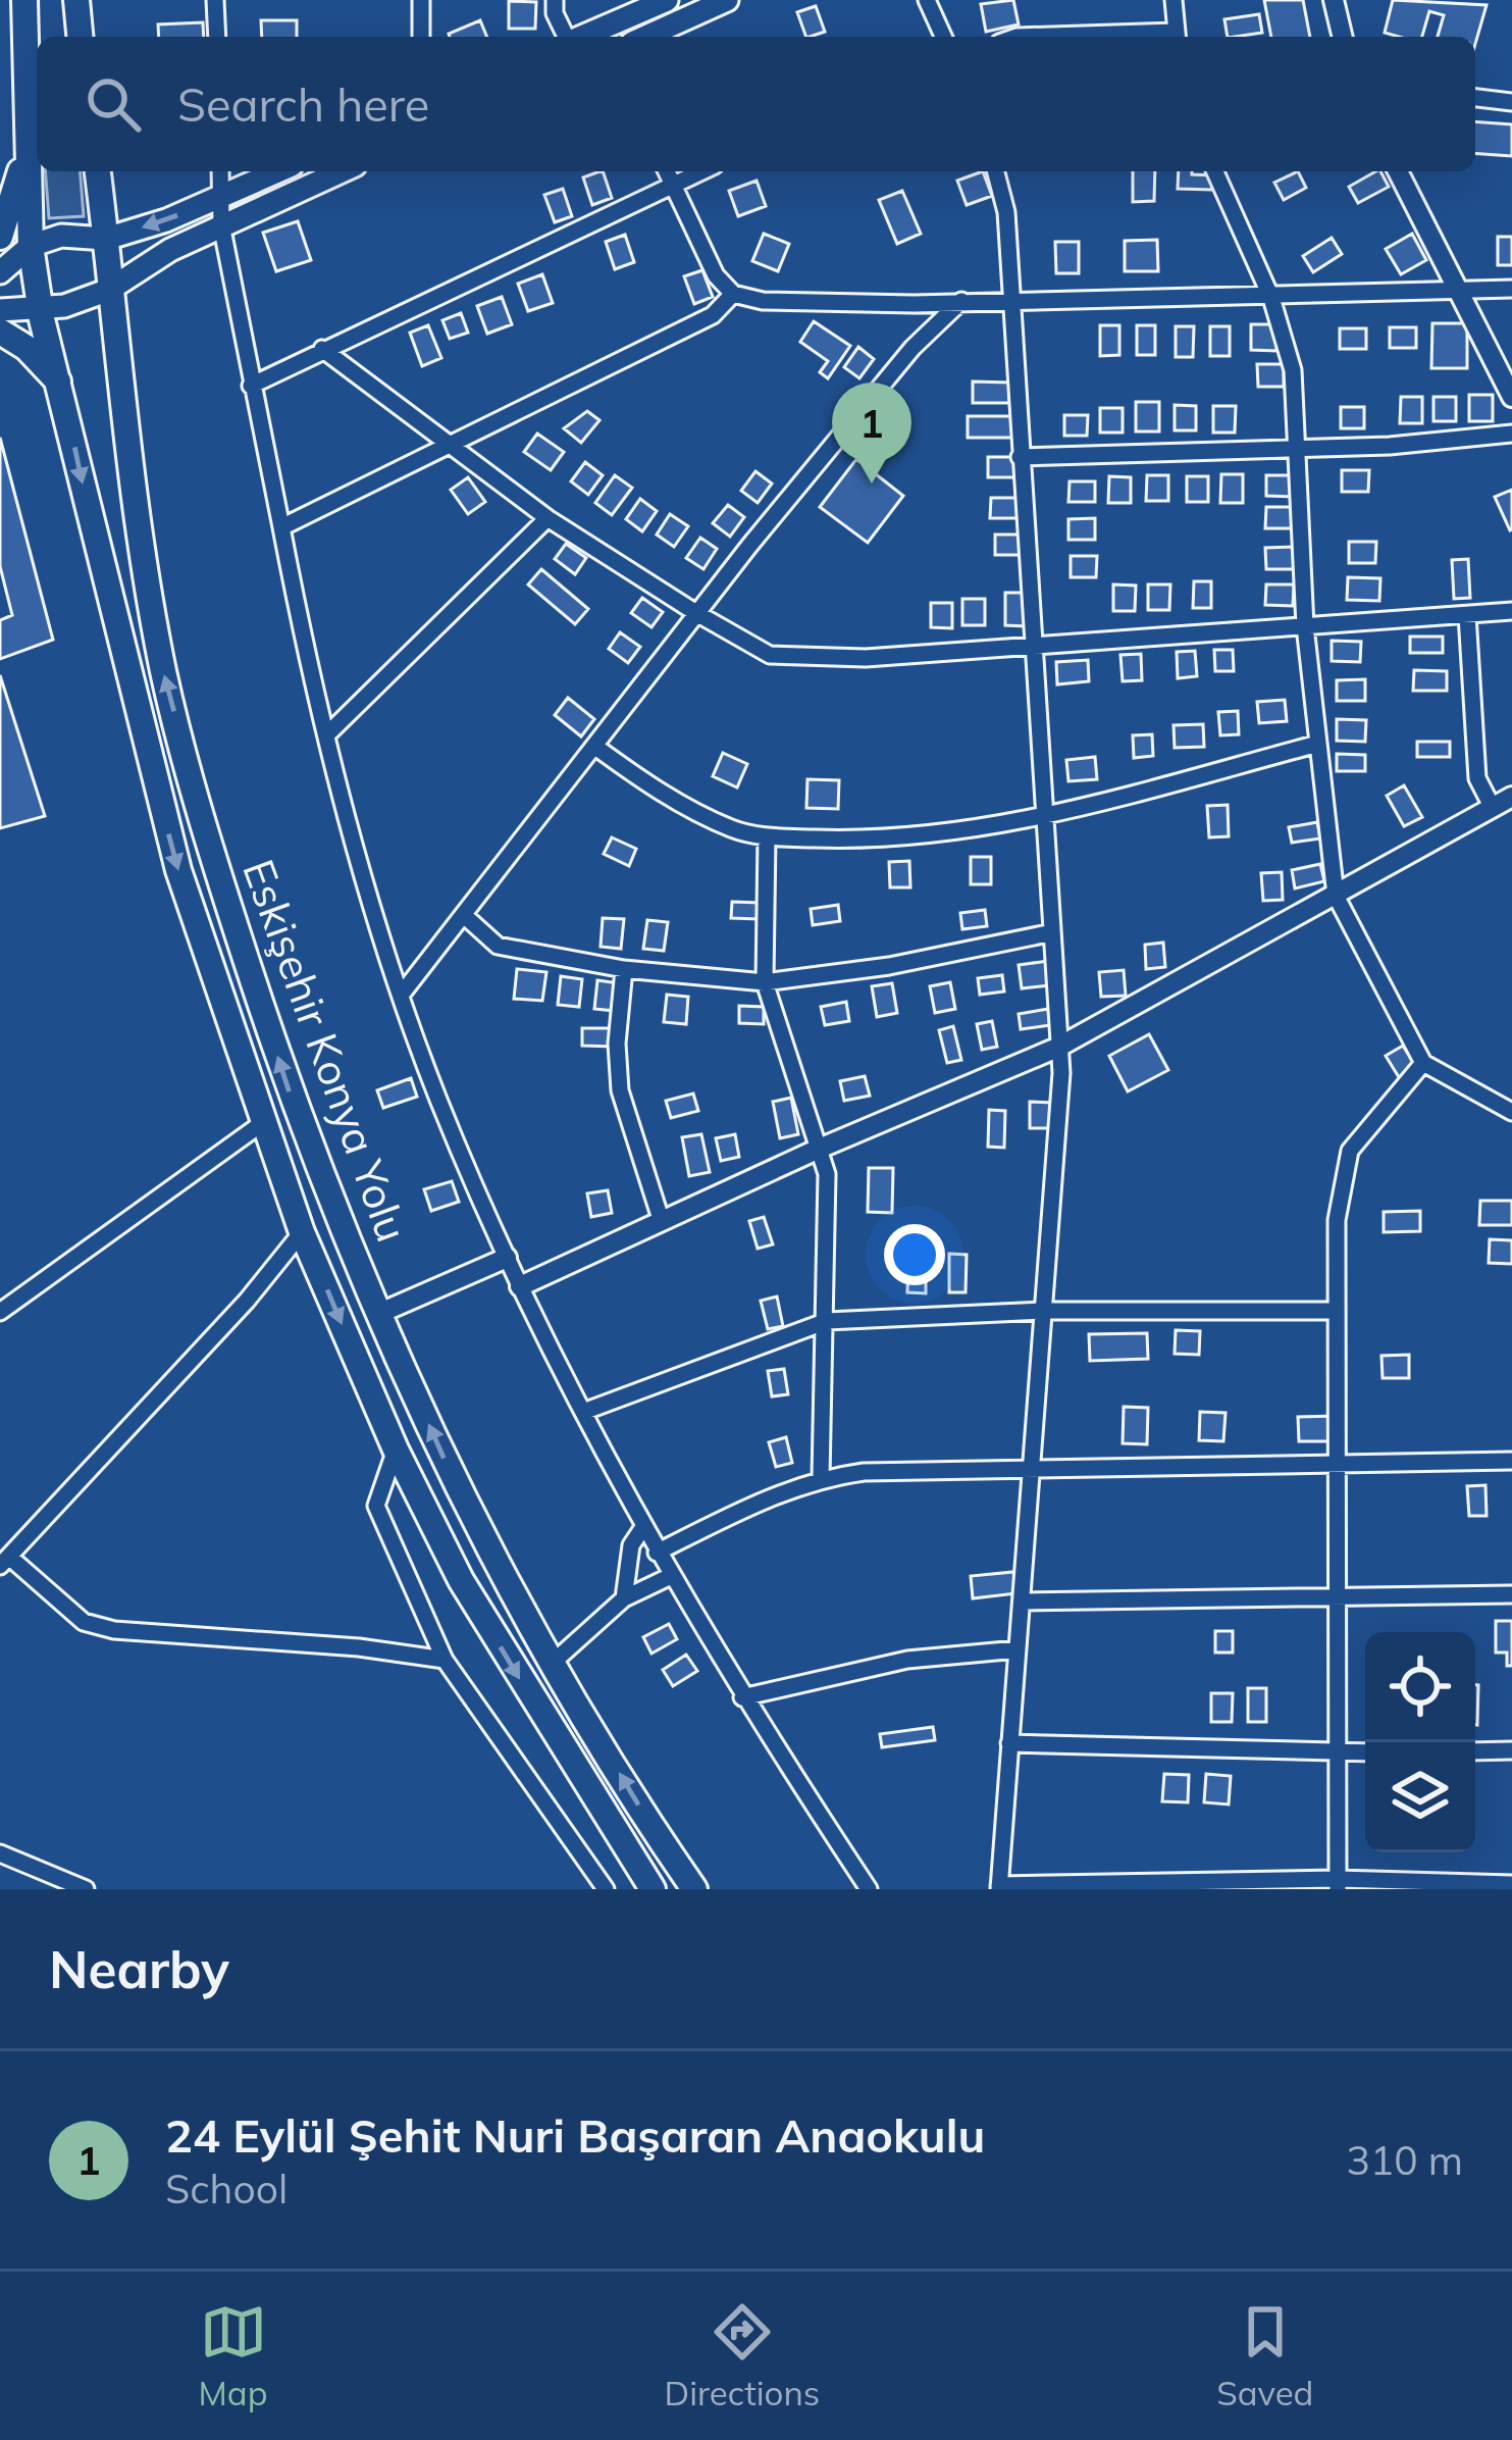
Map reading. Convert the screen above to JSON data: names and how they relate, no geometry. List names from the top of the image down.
{
  "streets": {
    "highway": ["Eskişehir Konya Yolu"]
  },
  "page": {
    "search": "Search here",
    "pins": "1",
    "heading": "Nearby",
    "list": [
      {
        "mark": "1",
        "name": "24 Eylül Şehit Nuri Başaran Anaokulu",
        "note": "School",
        "value": "310 m"
      }
    ],
    "nav": ["Map", "Directions", "Saved"]
  }
}
